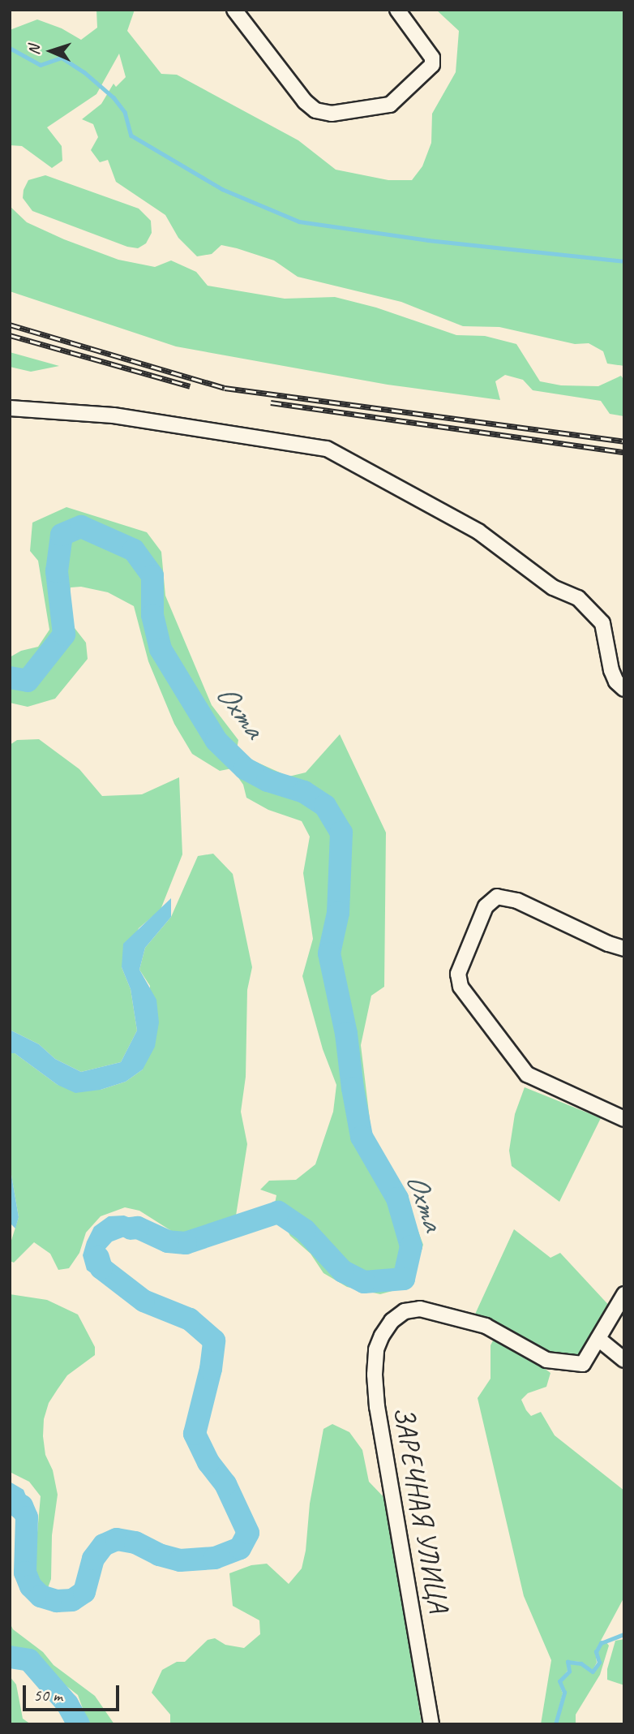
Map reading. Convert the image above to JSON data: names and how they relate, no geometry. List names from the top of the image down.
{
  "streets": {
    "street": ["ЗАРЕЧНАЯ УЛИЦА"]
  },
  "water": ["Охта"],
  "scale_bar": "50 m",
  "north": "left"
}
